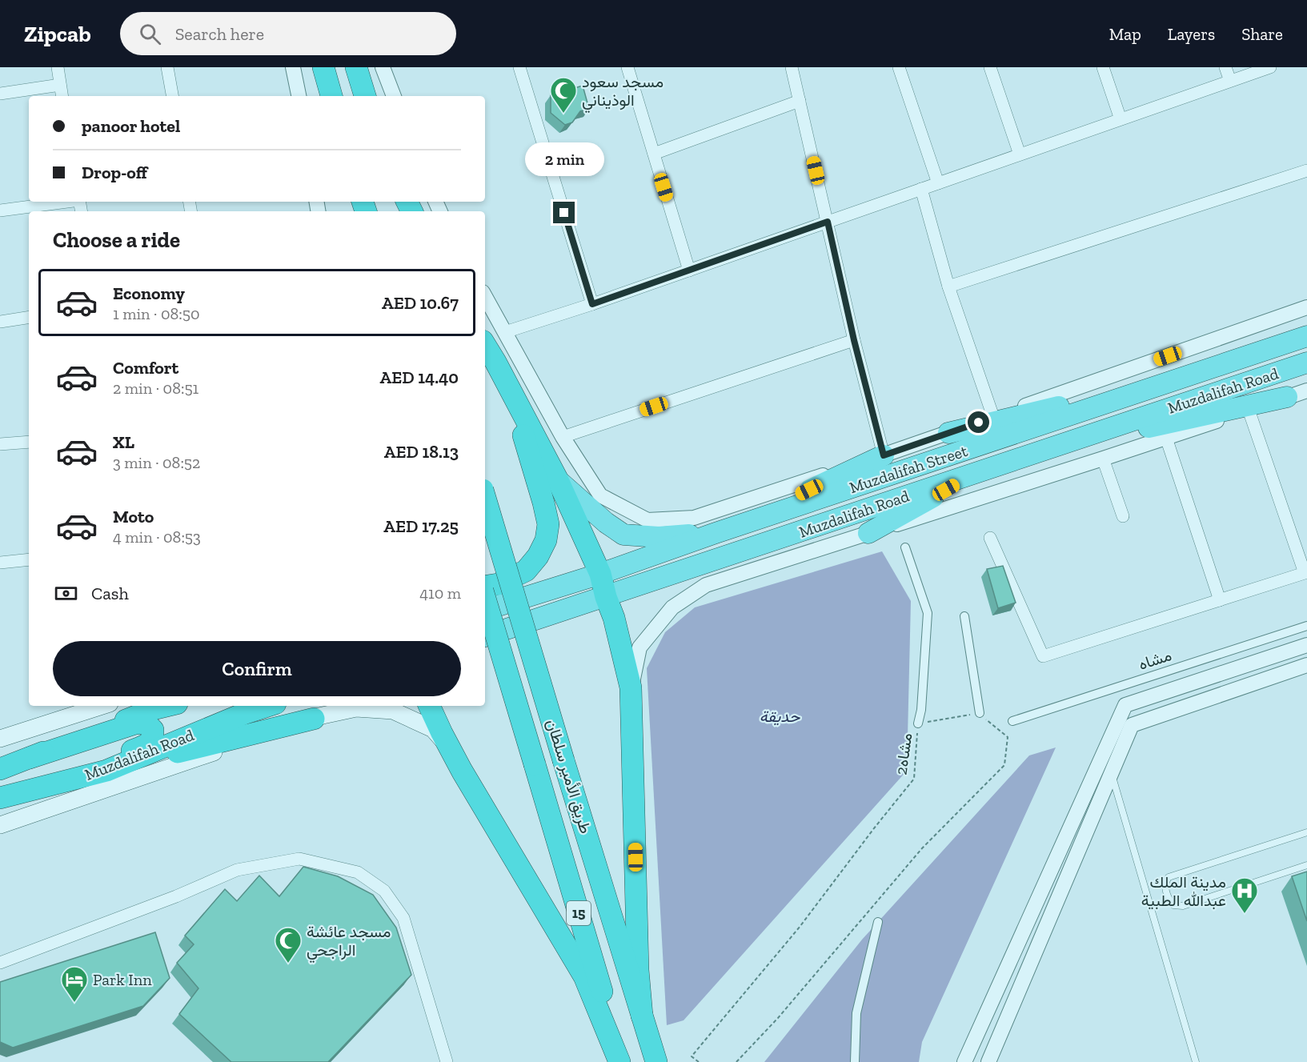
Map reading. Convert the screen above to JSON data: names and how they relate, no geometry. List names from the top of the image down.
{
  "streets": {
    "highway": [
      "Muzdalifah Road",
      "Muzdalifah Street",
      "طريق الأمير سلطان",
      "15"
    ],
    "street": ["مشاه"],
    "path": ["مشاه2"]
  },
  "parks": ["حديقة"],
  "places": {
    "mosque": ["مسجد سعود الوذيناني", "مسجد عائشة الراجحي"],
    "hospital": ["مدينة الملك عبدالله الطبية"],
    "hotel": ["Park Inn"]
  },
  "page": {
    "header": "Zipcab",
    "search": "Search here",
    "nav": ["Map", "Layers", "Share"],
    "banner": ["panoor hotel", "Drop-off"],
    "bubble": "2 min",
    "heading": "Choose a ride",
    "list": [
      {
        "name": "Economy",
        "note": "1 min · 08:50",
        "value": "AED 10.67"
      },
      {
        "name": "Comfort",
        "note": "2 min · 08:51",
        "value": "AED 14.40"
      },
      {
        "name": "XL",
        "note": "3 min · 08:52",
        "value": "AED 18.13"
      },
      {
        "name": "Moto",
        "note": "4 min · 08:53",
        "value": "AED 17.25"
      }
    ],
    "pay": ["Cash", "410 m"],
    "buttons": "Confirm"
  }
}
